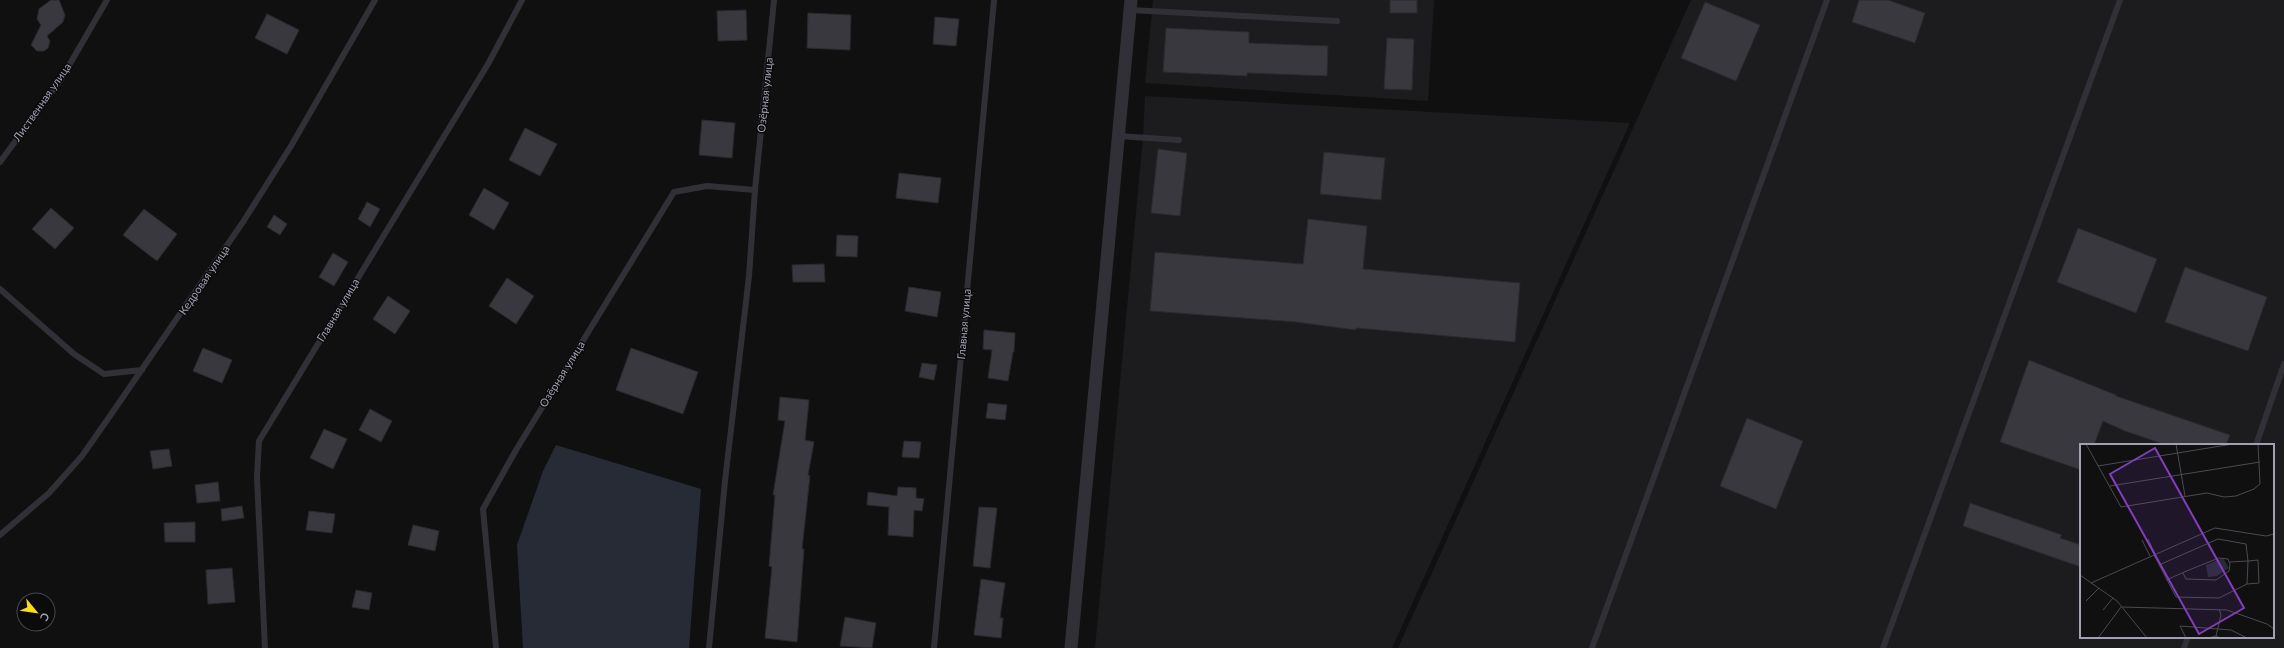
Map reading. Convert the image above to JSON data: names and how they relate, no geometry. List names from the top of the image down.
{
  "streets": {
    "lane": [
      "Озёрная улица",
      "Лиственная улица",
      "Кедровая улица",
      "Главная улица"
    ]
  },
  "north": "bottom right"
}
